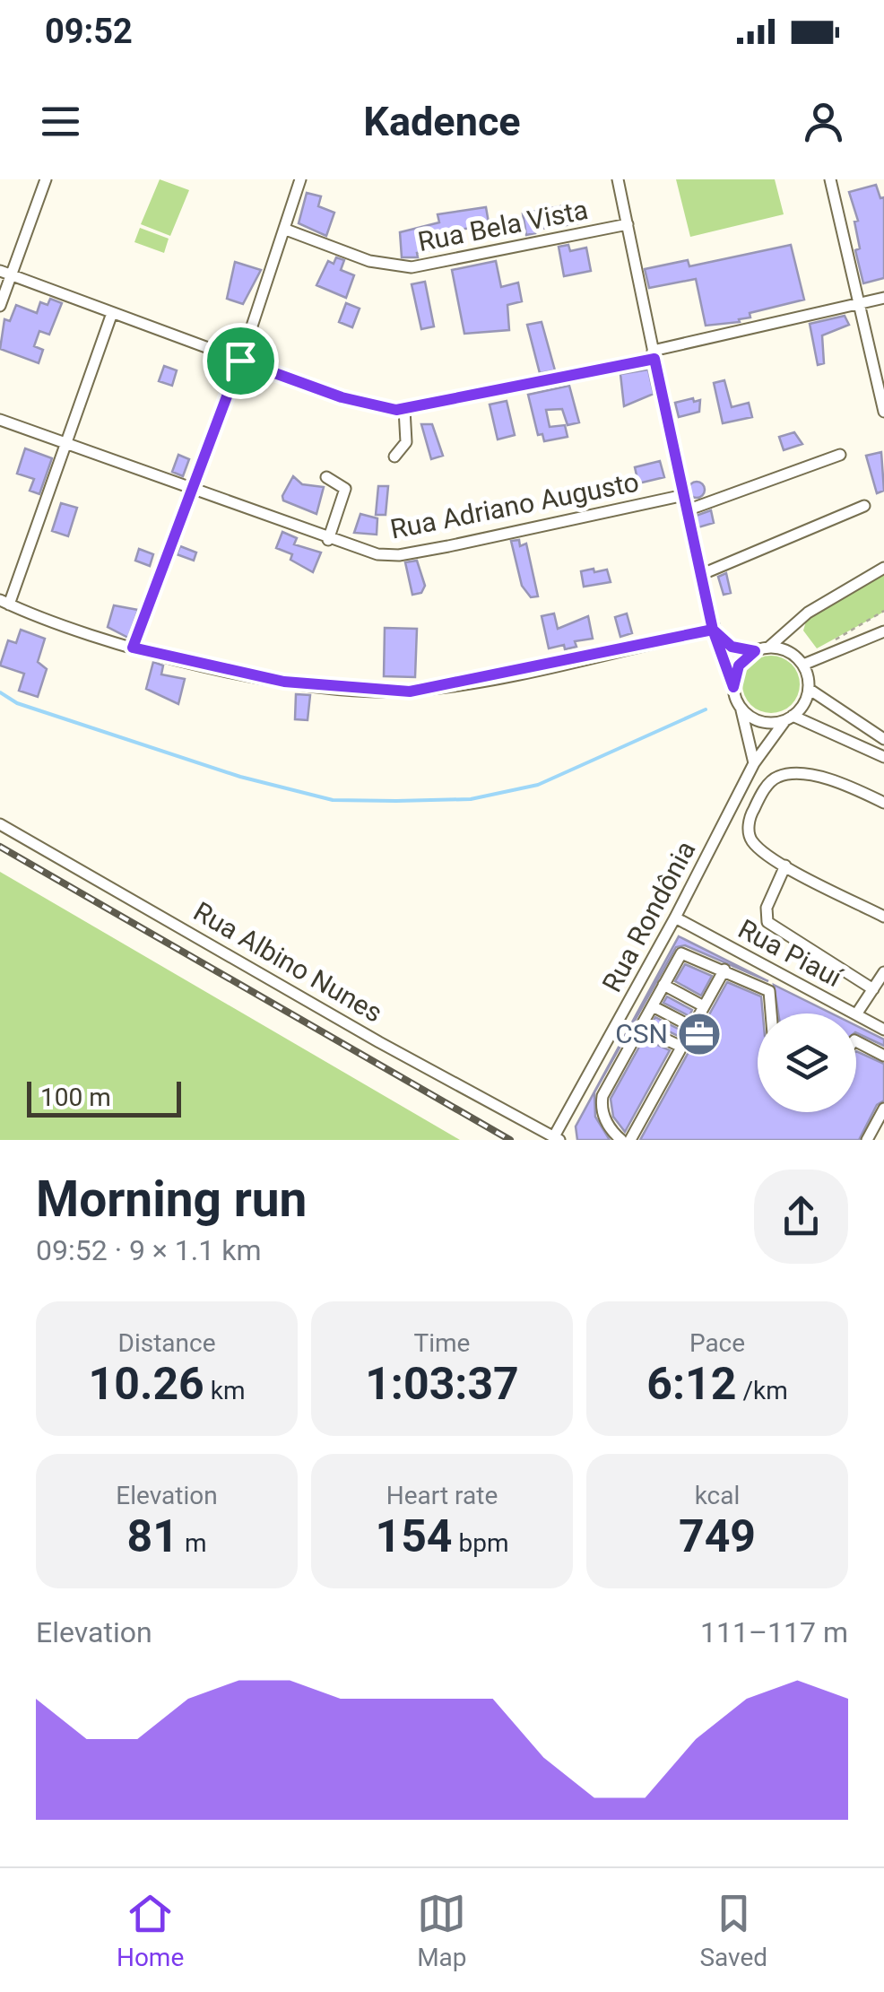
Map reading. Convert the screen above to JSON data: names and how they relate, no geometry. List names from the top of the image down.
{
  "streets": {
    "street": [
      "Rua Bela Vista",
      "Rua Adriano Augusto",
      "Rua Rondônia",
      "Rua Piauí",
      "Rua Albino Nunes"
    ]
  },
  "crossings": [
    ["Rua Rondônia", "Rua Piauí"],
    ["Rua Rondônia", "Rua Albino Nunes"]
  ],
  "places": {
    "office": ["CSN"]
  },
  "scale_bar": "100 m",
  "page": {
    "status": "09:52",
    "header": "Kadence",
    "scale": "100 m",
    "heading": ["Morning run", "09:52 · 9 × 1.1 km"],
    "stats": [
      ["Distance", "10.26 km"],
      ["Time", "1:03:37"],
      ["Pace", "6:12 /km"],
      ["Elevation", "81 m"],
      ["Heart rate", "154 bpm"],
      ["kcal", "749"]
    ],
    "chart": ["Elevation", "111–117 m"],
    "tabs": ["Home", "Map", "Saved"]
  }
}
